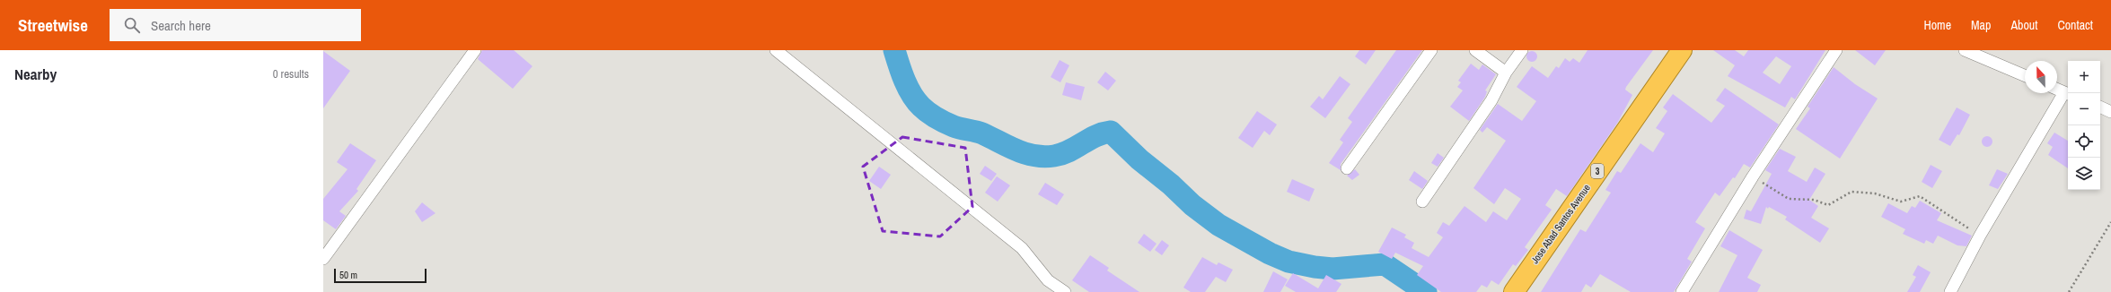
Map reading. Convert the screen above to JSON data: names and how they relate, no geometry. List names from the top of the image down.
{
  "streets": {
    "highway": ["3", "Jose Abad Santos Avenue"]
  },
  "scale_bar": "50 m",
  "north": "top",
  "page": {
    "header": "Streetwise",
    "search": "Search here",
    "nav": [
      "Home",
      "Map",
      "About",
      "Contact"
    ],
    "heading": ["Nearby", "0 results"],
    "map_buttons": ["+", "−"],
    "scale": "50 m"
  }
}
